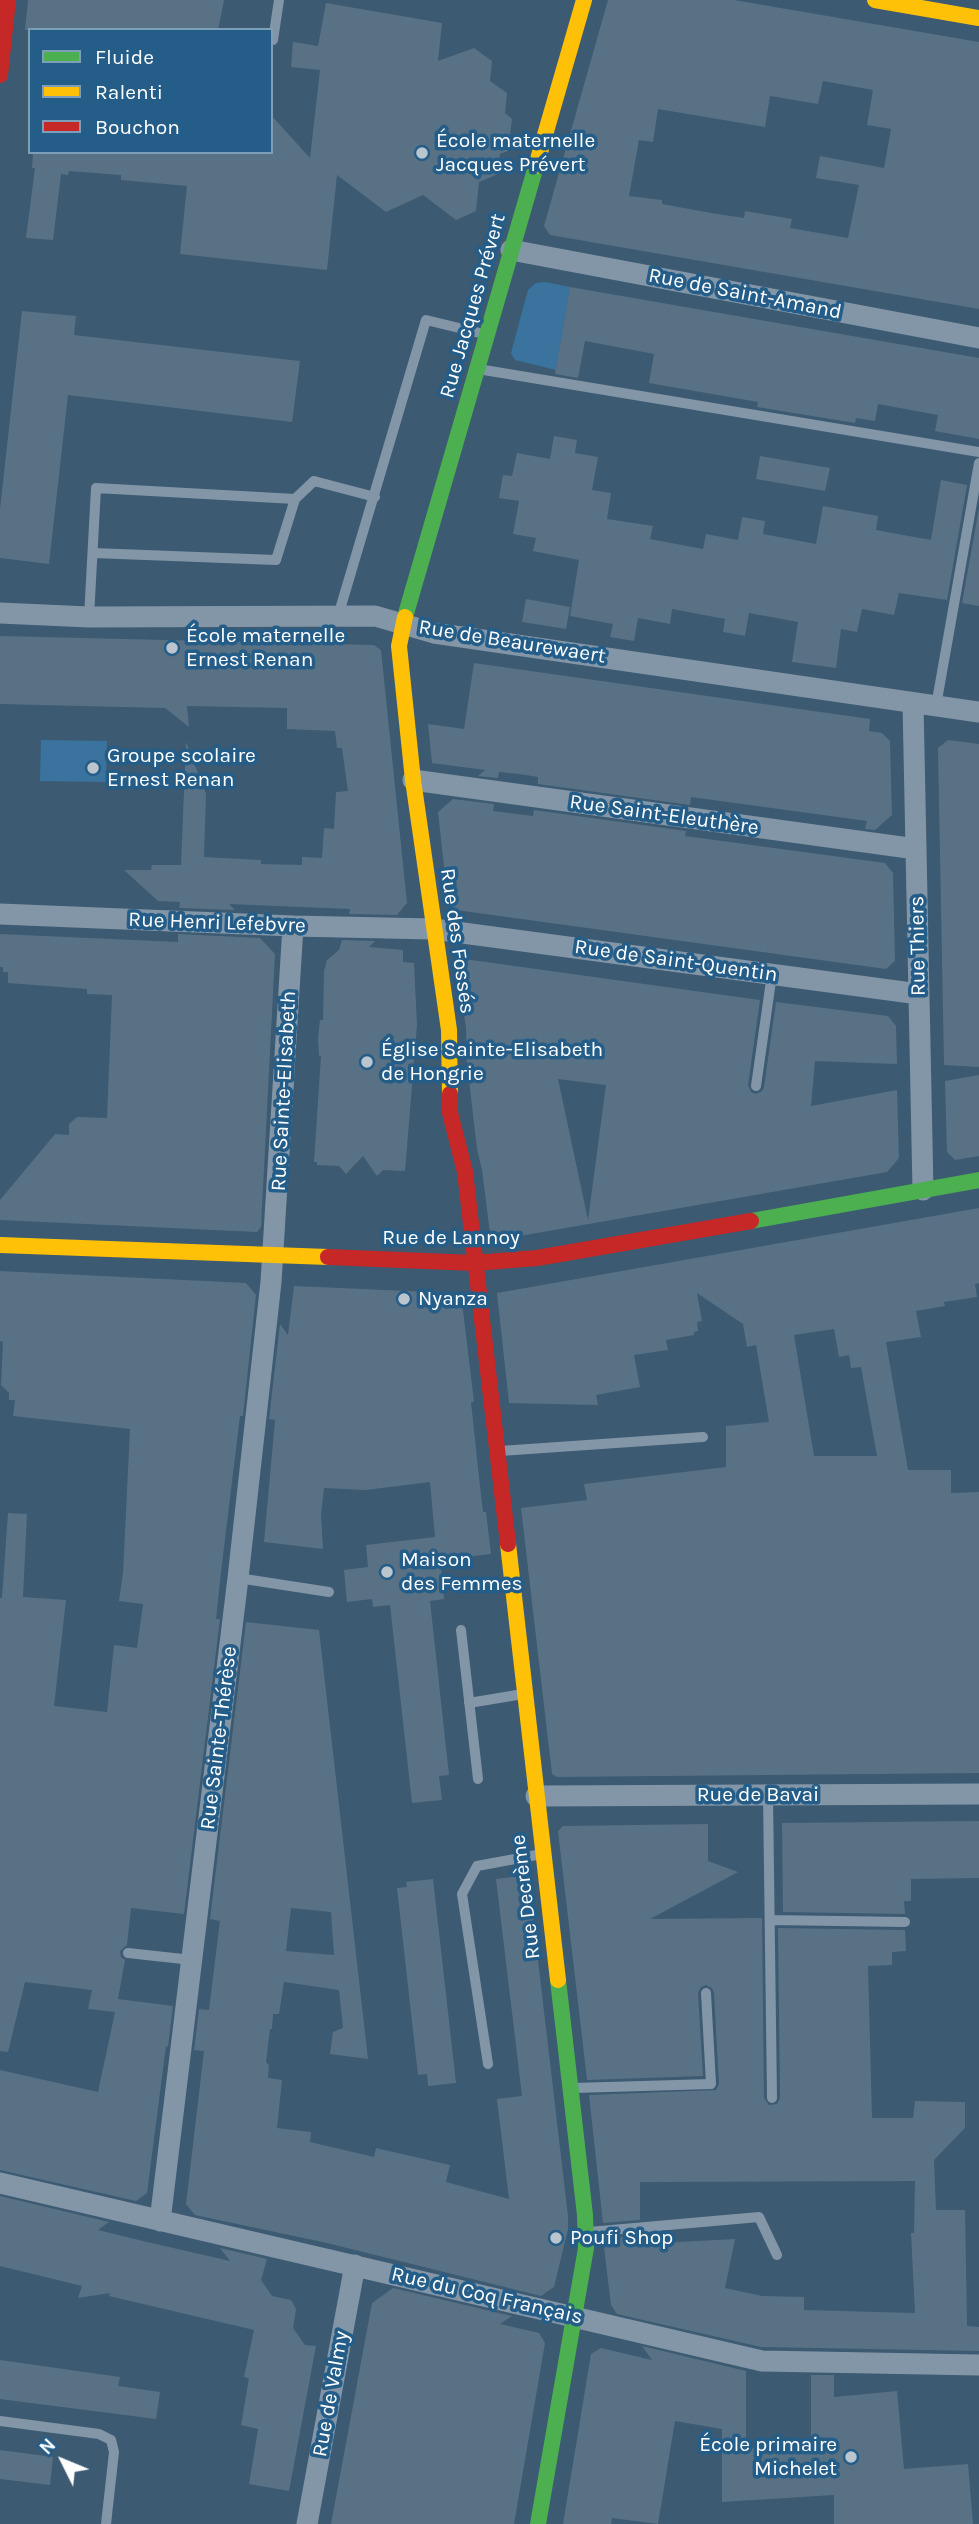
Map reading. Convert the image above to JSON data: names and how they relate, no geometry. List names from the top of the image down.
{
  "streets": {
    "street": [
      "Rue de Saint-Amand",
      "Rue Jacques Prévert",
      "Rue de Beaurewaert",
      "Rue Saint-Eleuthère",
      "Rue Henri Lefebvre",
      "Rue des Fossés",
      "Rue Thiers",
      "Rue de Saint-Quentin",
      "Rue Sainte-Elisabeth",
      "Rue de Lannoy",
      "Rue Sainte-Thérèse",
      "Rue de Bavai",
      "Rue Decrème",
      "Rue du Coq Français",
      "Rue de Valmy"
    ]
  },
  "crossings": [
    ["Rue de Saint-Amand", "Rue Jacques Prévert"],
    ["Rue Jacques Prévert", "Rue de Beaurewaert"],
    ["Rue Jacques Prévert", "Rue des Fossés"],
    ["Rue de Beaurewaert", "Rue des Fossés"],
    ["Rue de Beaurewaert", "Rue Thiers"],
    ["Rue Saint-Eleuthère", "Rue des Fossés"],
    ["Rue Saint-Eleuthère", "Rue Thiers"],
    ["Rue Henri Lefebvre", "Rue des Fossés"],
    ["Rue Henri Lefebvre", "Rue de Saint-Quentin"],
    ["Rue Henri Lefebvre", "Rue Sainte-Elisabeth"],
    ["Rue des Fossés", "Rue de Saint-Quentin"],
    ["Rue des Fossés", "Rue de Lannoy"],
    ["Rue des Fossés", "Rue Decrème"],
    ["Rue Thiers", "Rue de Saint-Quentin"],
    ["Rue Thiers", "Rue de Lannoy"],
    ["Rue Sainte-Elisabeth", "Rue de Lannoy"],
    ["Rue Sainte-Elisabeth", "Rue Sainte-Thérèse"],
    ["Rue de Lannoy", "Rue Sainte-Thérèse"],
    ["Rue de Lannoy", "Rue Decrème"],
    ["Rue Sainte-Thérèse", "Rue du Coq Français"],
    ["Rue de Bavai", "Rue Decrème"],
    ["Rue Decrème", "Rue du Coq Français"],
    ["Rue du Coq Français", "Rue de Valmy"]
  ],
  "places": [
    "École maternelle Jacques Prévert",
    "École maternelle Ernest Renan",
    "Groupe scolaire Ernest Renan",
    "Église Sainte-Elisabeth de Hongrie",
    "Nyanza",
    "Maison des Femmes",
    "Poufi Shop",
    "École primaire Michelet"
  ],
  "legend": ["Fluide", "Ralenti", "Bouchon"],
  "north": "top left"
}
